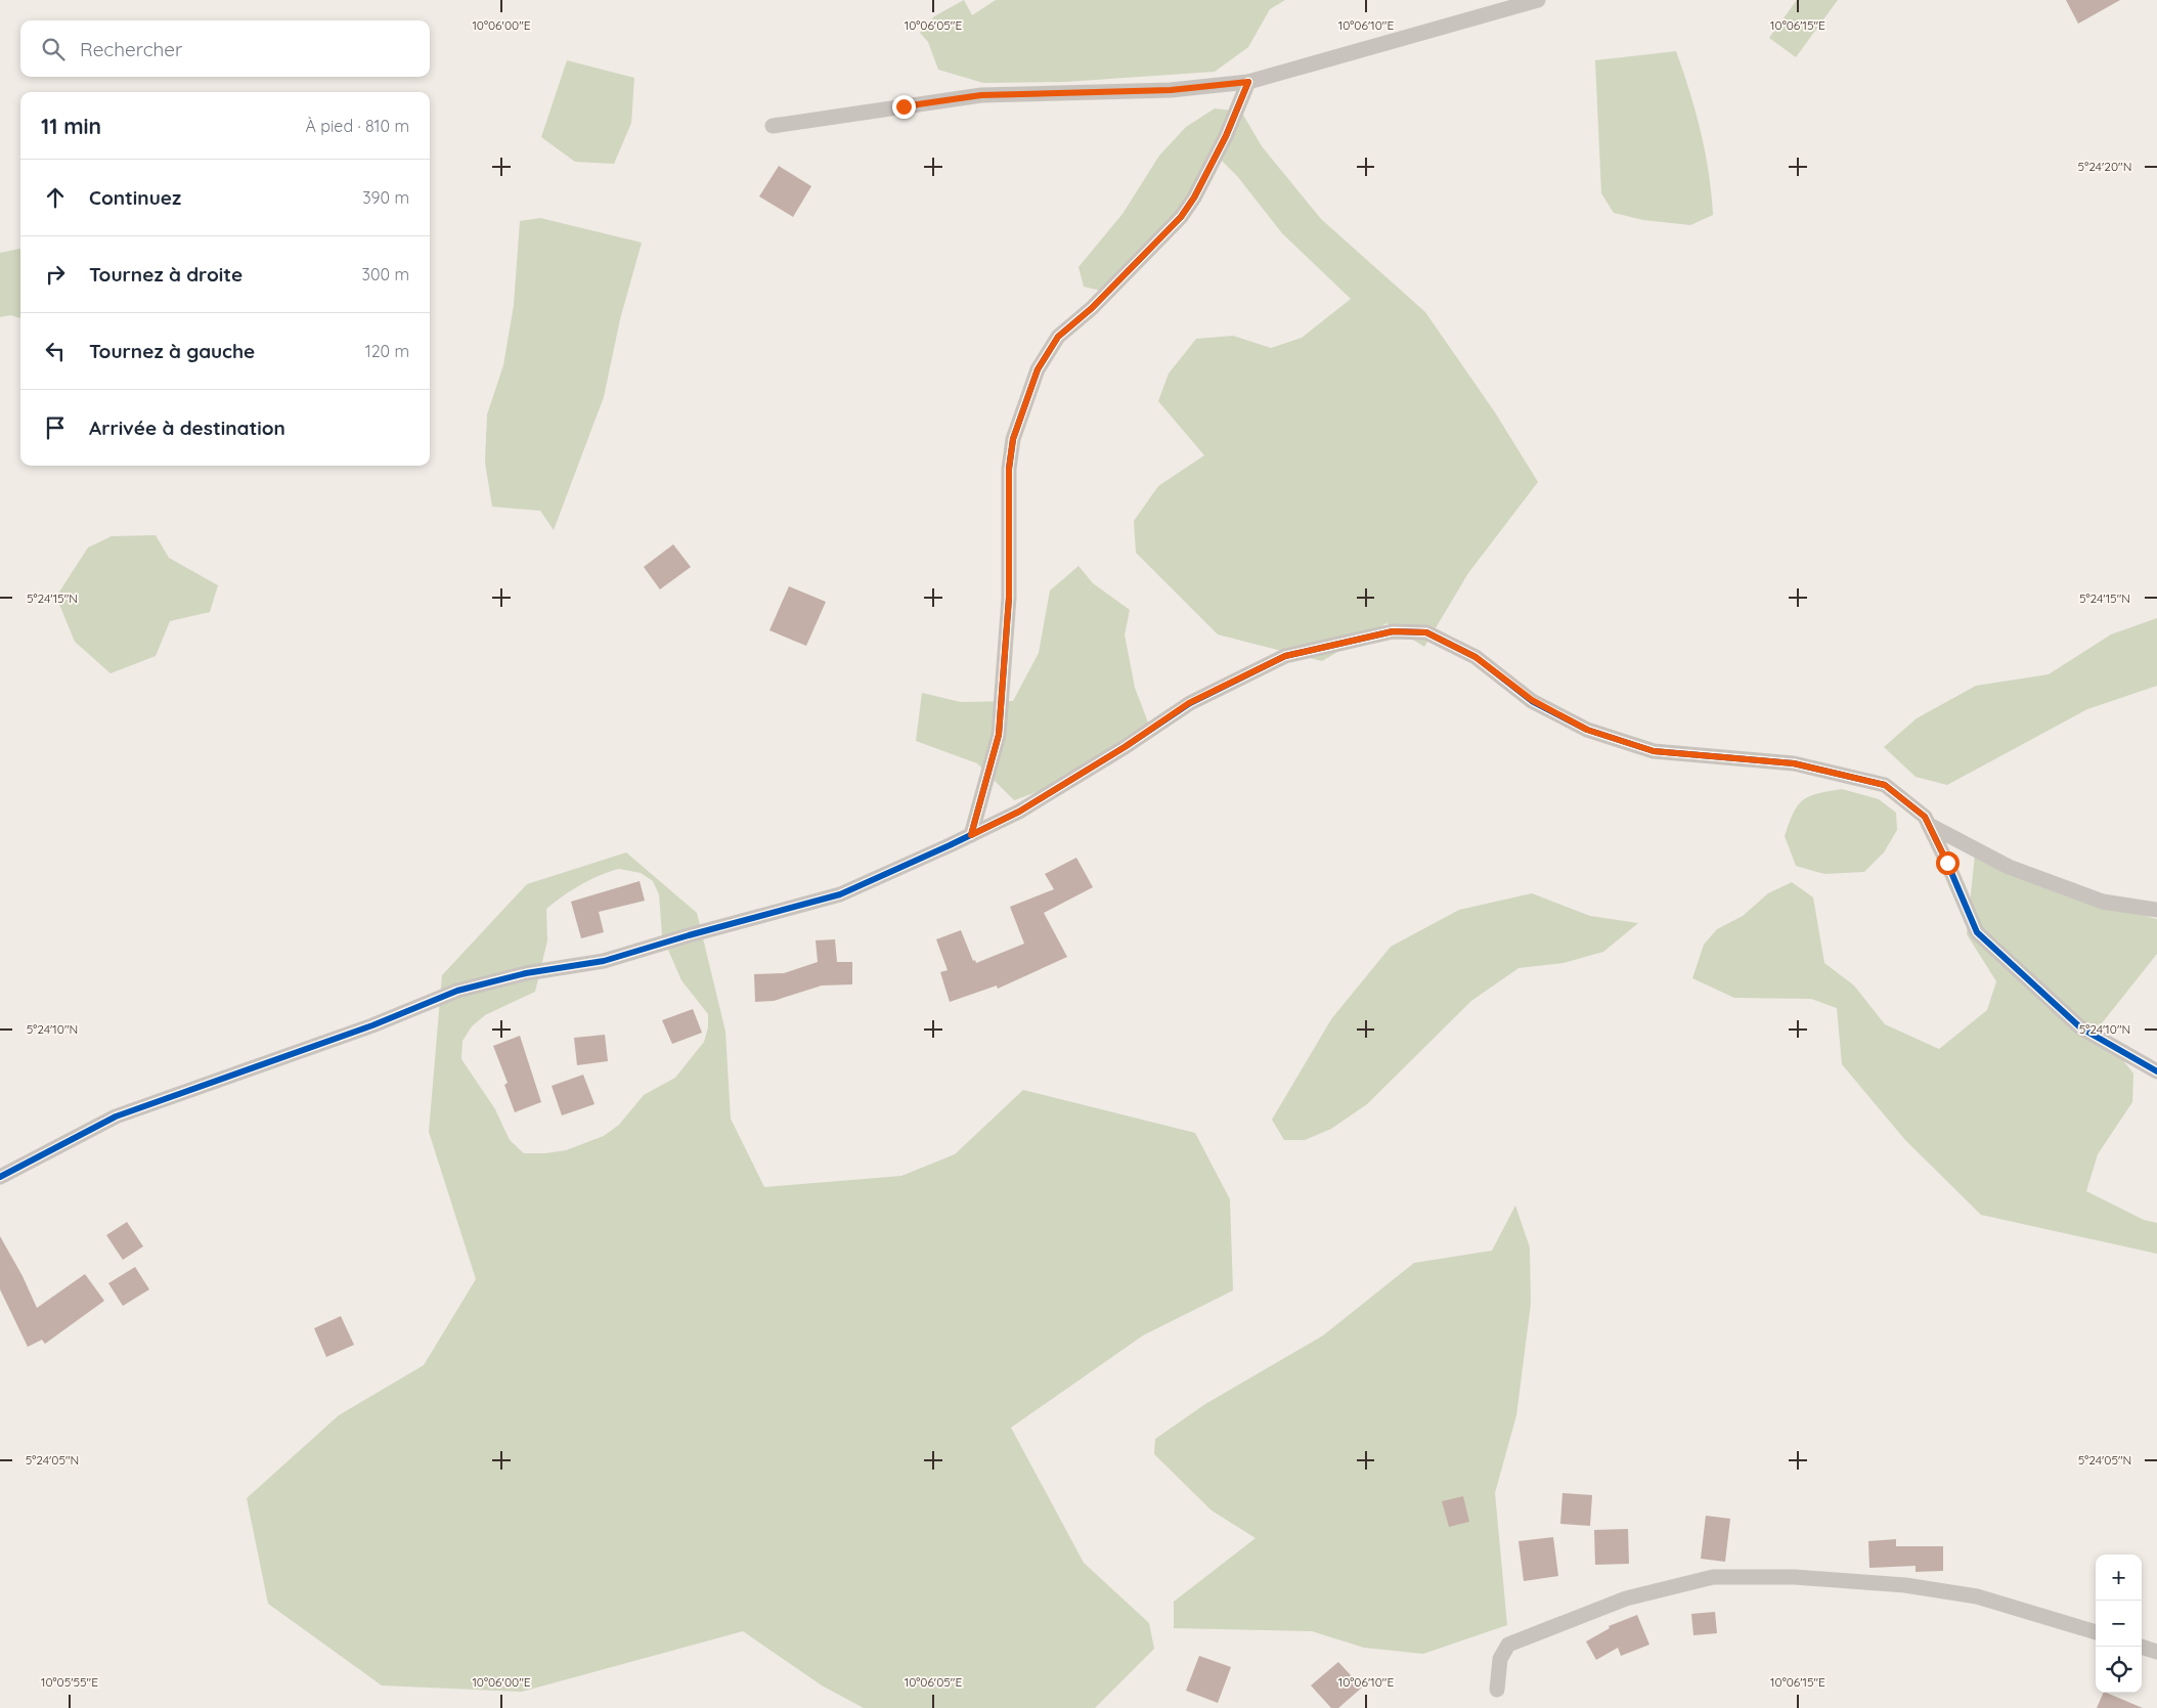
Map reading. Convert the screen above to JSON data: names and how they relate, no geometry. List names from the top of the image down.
{
  "page": {
    "search": "Rechercher",
    "heading": ["11 min", "À pied · 810 m"],
    "list": [
      ["Continuez", "390 m"],
      ["Tournez à droite", "300 m"],
      ["Tournez à gauche", "120 m"],
      "Arrivée à destination"
    ],
    "map_buttons": ["+", "−"]
  },
  "coordinates": [
    "10°06'00\"E",
    "10°06'05\"E",
    "10°06'10\"E",
    "10°06'15\"E",
    "5°24'20\"N",
    "5°24'15\"N",
    "5°24'10\"N",
    "5°24'05\"N",
    "10°05'55\"E"
  ]
}
